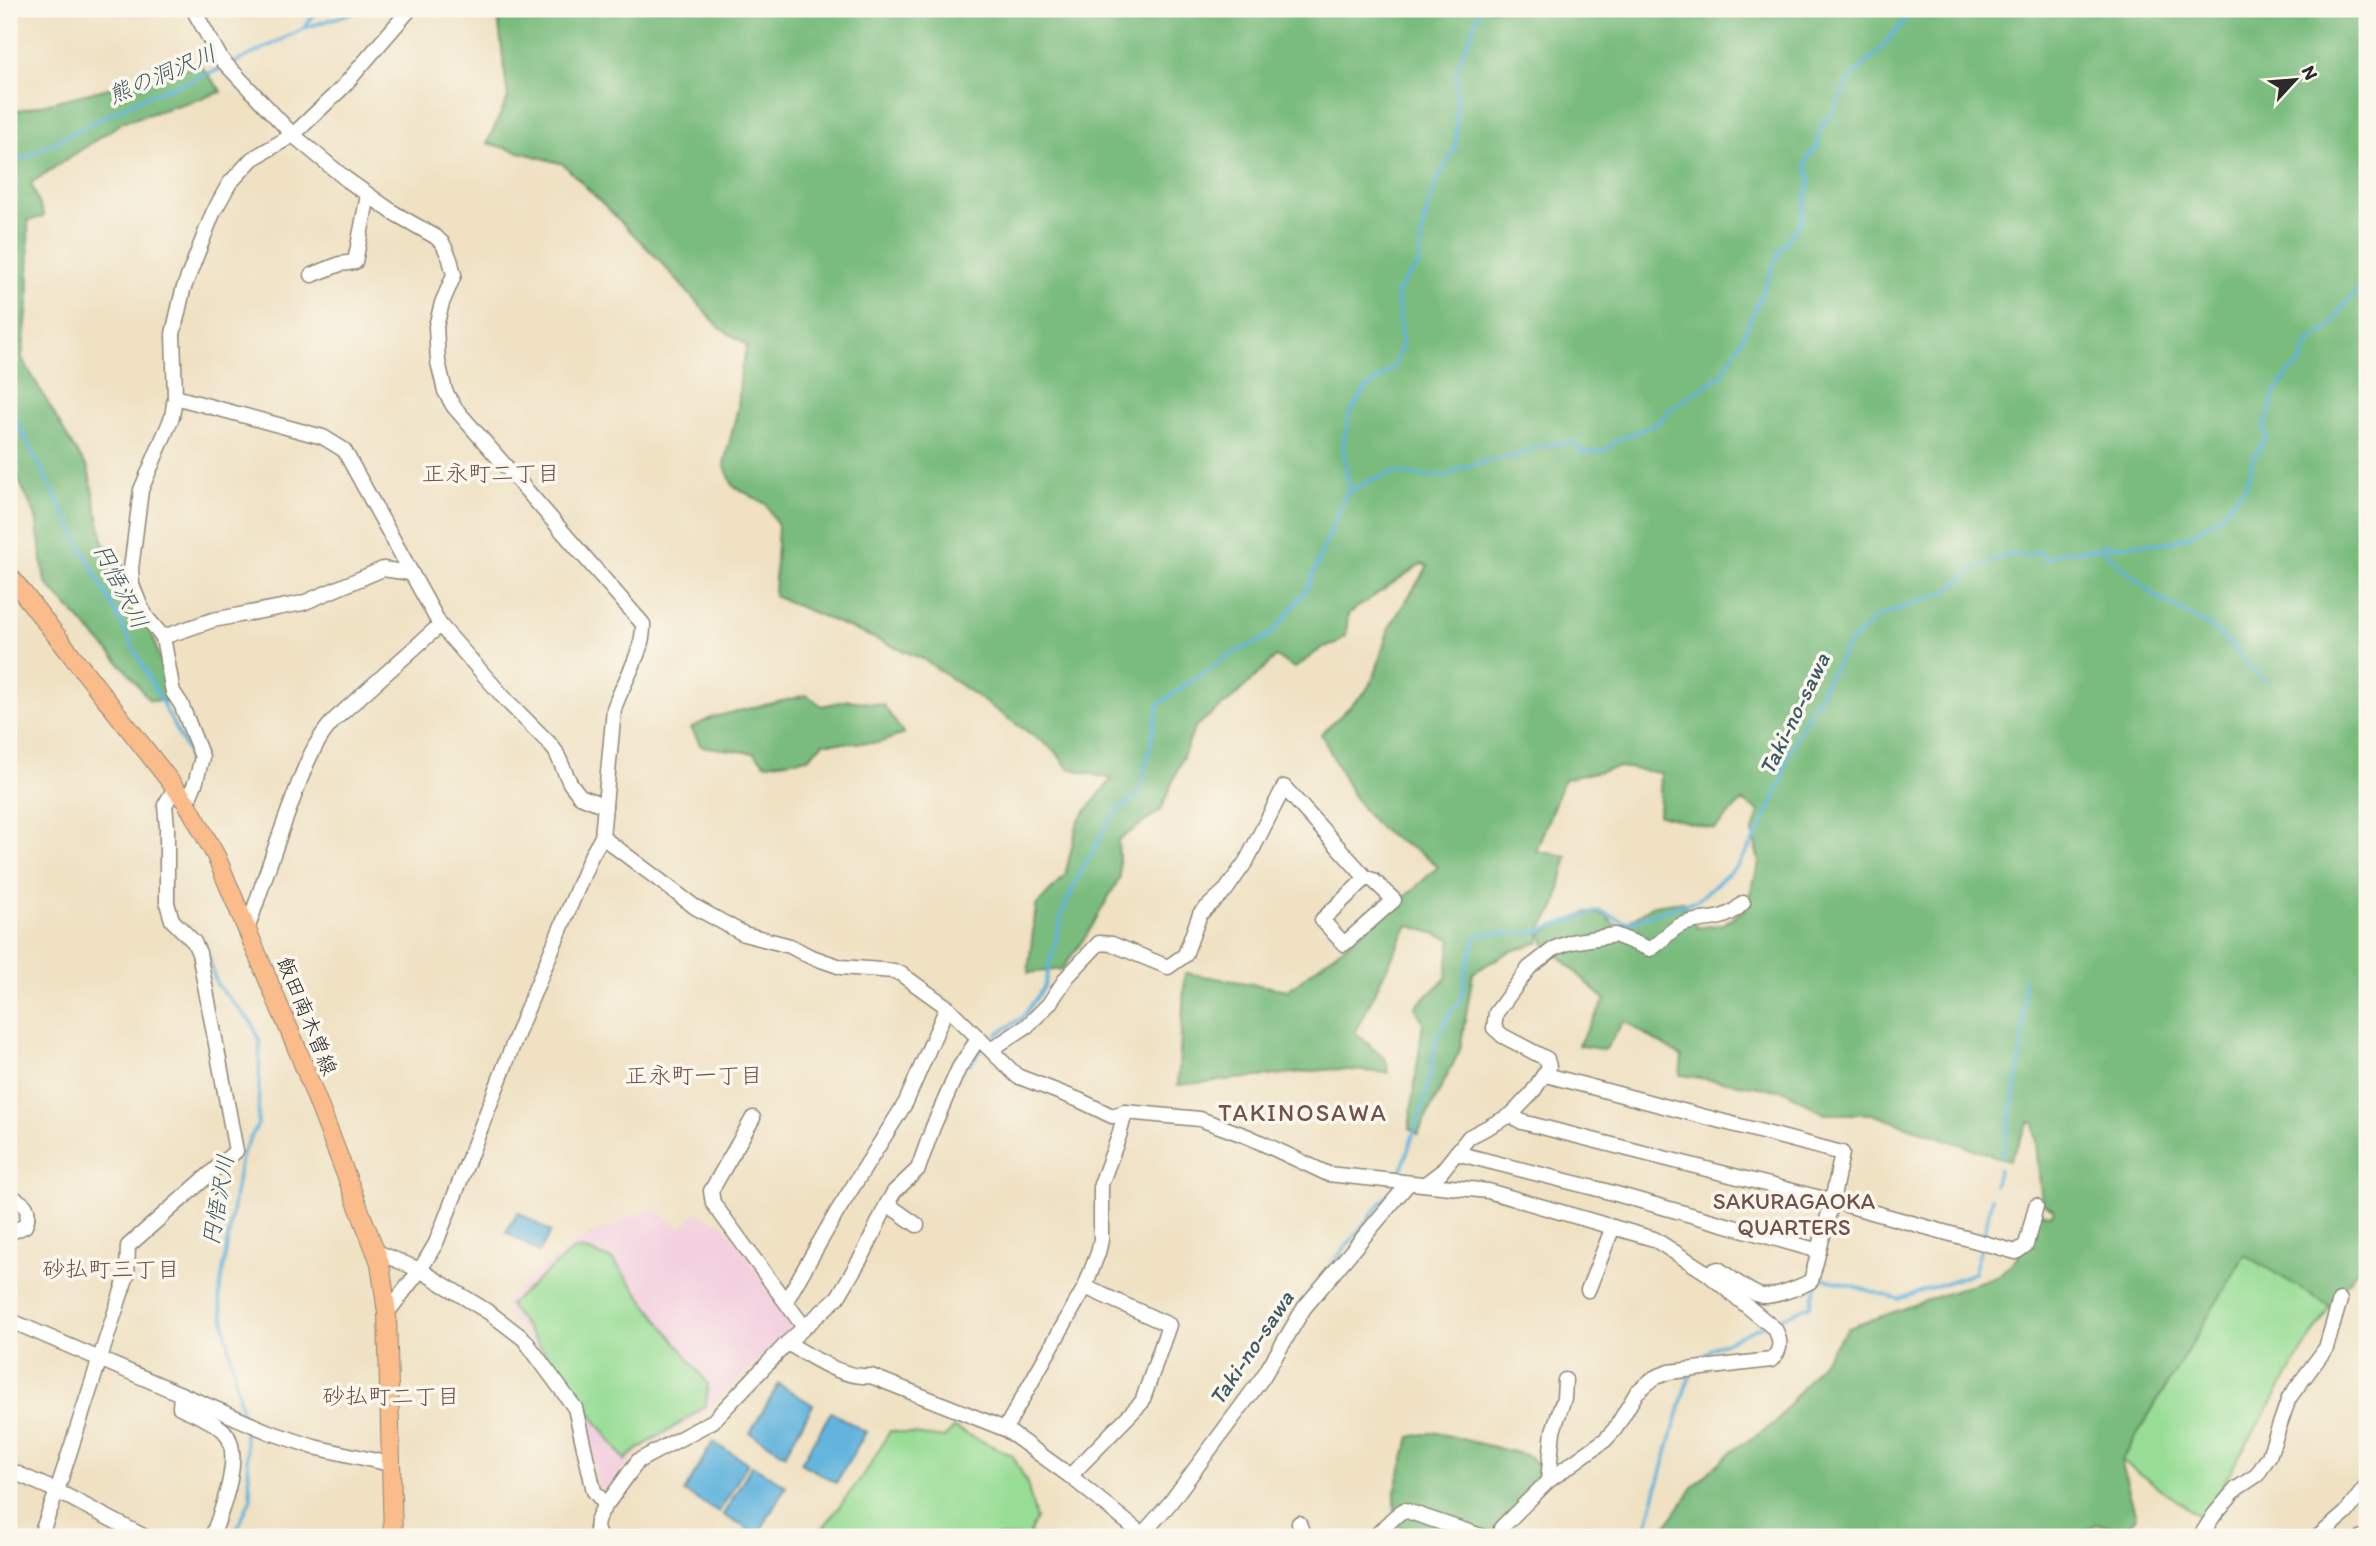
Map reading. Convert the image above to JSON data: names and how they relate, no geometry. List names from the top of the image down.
{
  "streets": {
    "main road": ["飯田南木曽線"]
  },
  "districts": [
    "正永町二丁目",
    "正永町一丁目",
    "TAKINOSAWA",
    "SAKURAGAOKA QUARTERS",
    "砂払町三丁目",
    "砂払町二丁目"
  ],
  "water": ["熊の洞沢川", "円悟沢川", "Taki-no-sawa"],
  "north": "top right"
}
